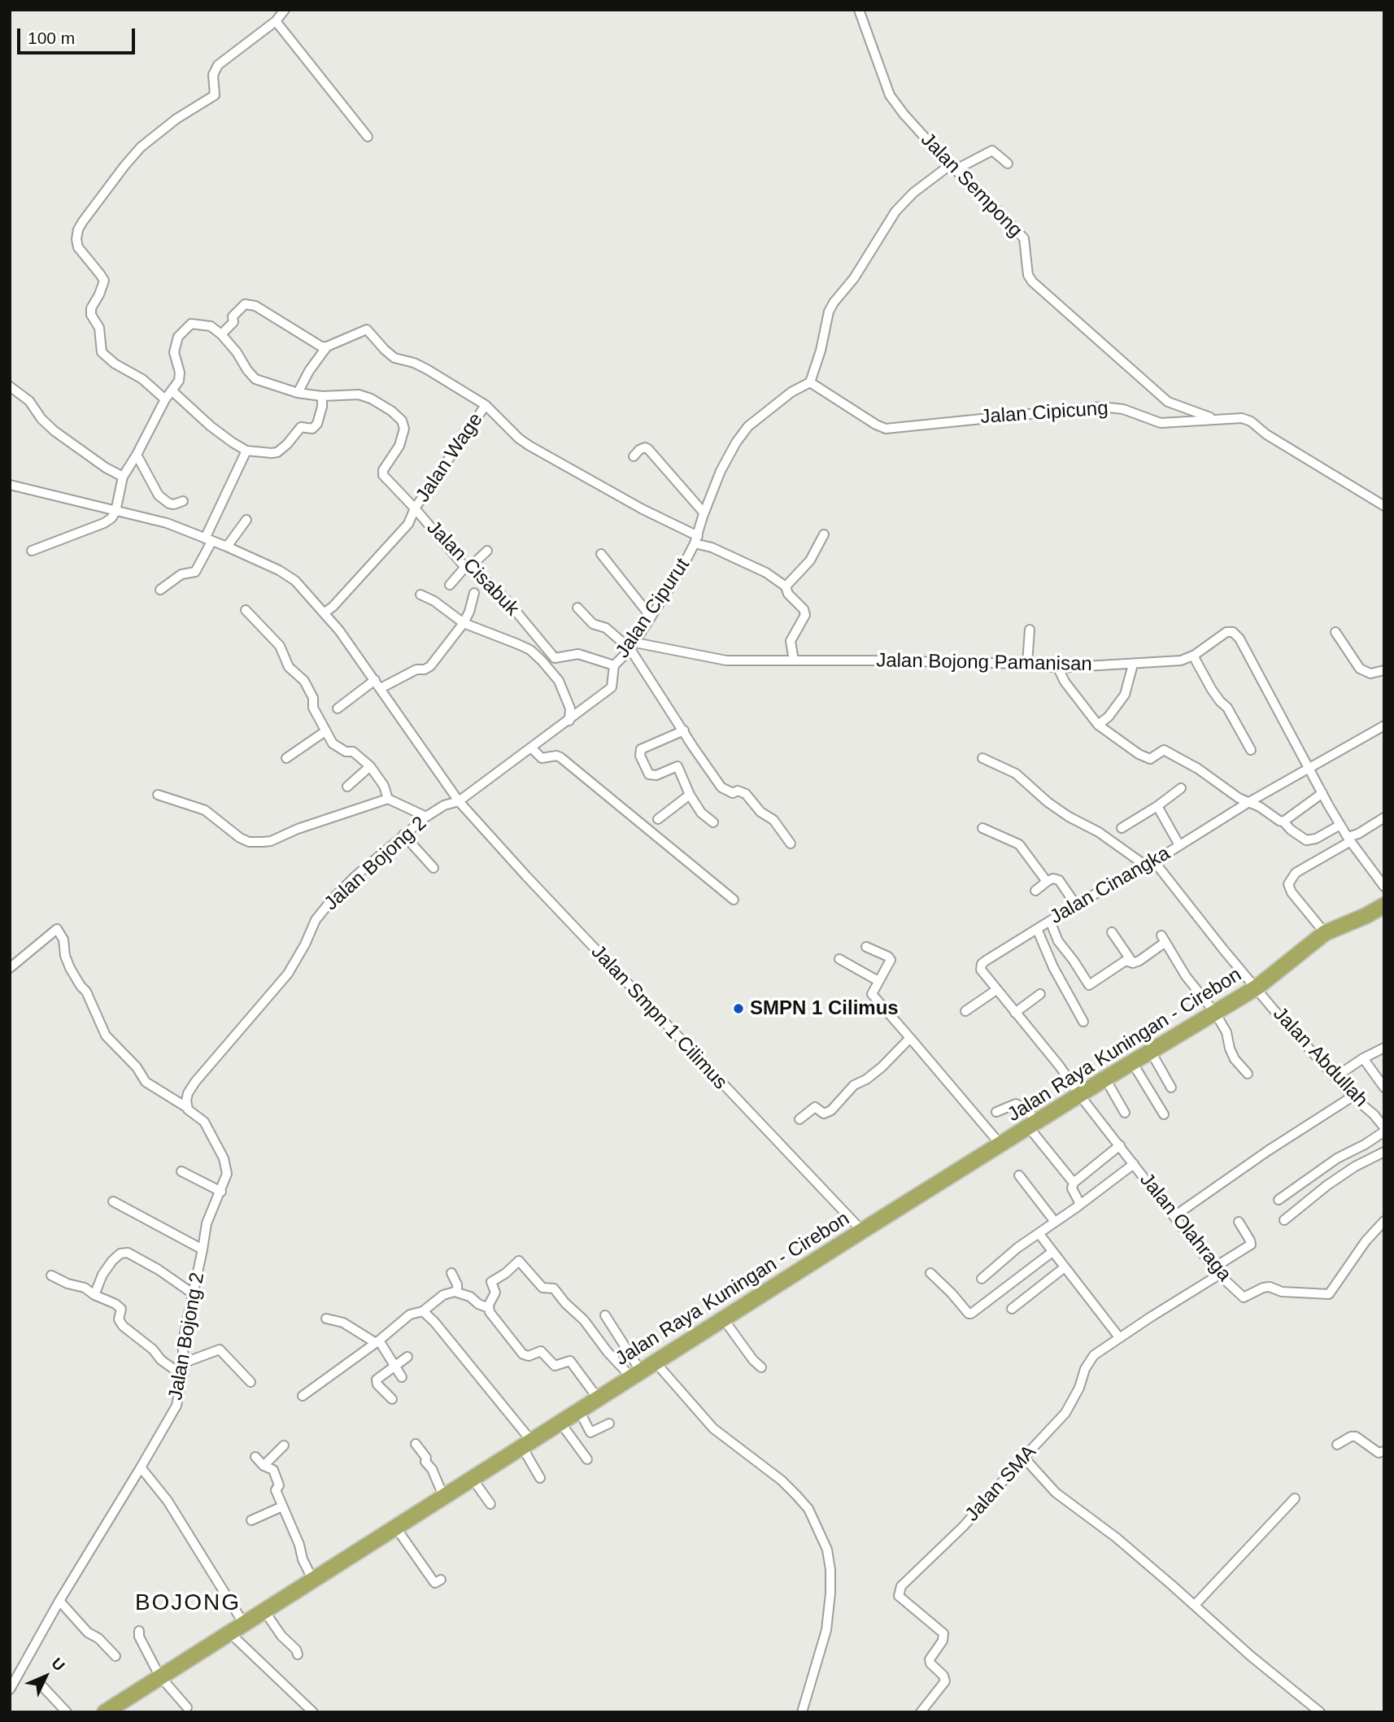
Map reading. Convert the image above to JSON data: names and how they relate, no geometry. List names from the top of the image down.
{
  "streets": {
    "highway": ["Jalan Raya Kuningan - Cirebon"],
    "street": [
      "Jalan Sempong",
      "Jalan Cipicung",
      "Jalan Wage",
      "Jalan Cisabuk",
      "Jalan Cipurut",
      "Jalan Bojong Pamanisan",
      "Jalan Bojong 2",
      "Jalan Cinangka",
      "Jalan Smpn 1 Cilimus",
      "Jalan Abdullah",
      "Jalan Olahraga",
      "Jalan SMA"
    ]
  },
  "crossings": [
    ["Jalan Sempong", "Jalan Cipicung"],
    ["Jalan Cipicung", "Jalan Cipurut"],
    ["Jalan Wage", "Jalan Cisabuk"],
    ["Jalan Wage", "Jalan Cipurut"],
    ["Jalan Wage", "Jalan Bojong Pamanisan"],
    ["Jalan Wage", "Jalan Smpn 1 Cilimus"],
    ["Jalan Cisabuk", "Jalan Cipurut"],
    ["Jalan Cipurut", "Jalan Bojong Pamanisan"],
    ["Jalan Cipurut", "Jalan Bojong 2"],
    ["Jalan Cipurut", "Jalan Smpn 1 Cilimus"],
    ["Jalan Bojong Pamanisan", "Jalan Cinangka"],
    ["Jalan Bojong 2", "Jalan Smpn 1 Cilimus"],
    ["Jalan Cinangka", "Jalan Raya Kuningan - Cirebon"],
    ["Jalan Cinangka", "Jalan Abdullah"],
    ["Jalan Cinangka", "Jalan Olahraga"],
    ["Jalan Smpn 1 Cilimus", "Jalan Raya Kuningan - Cirebon"],
    ["Jalan Raya Kuningan - Cirebon", "Jalan Abdullah"],
    ["Jalan Raya Kuningan - Cirebon", "Jalan Olahraga"],
    ["Jalan Olahraga", "Jalan SMA"]
  ],
  "districts": ["BOJONG"],
  "places": ["SMPN 1 Cilimus"],
  "scale_bar": "100 m",
  "north": "top right"
}
